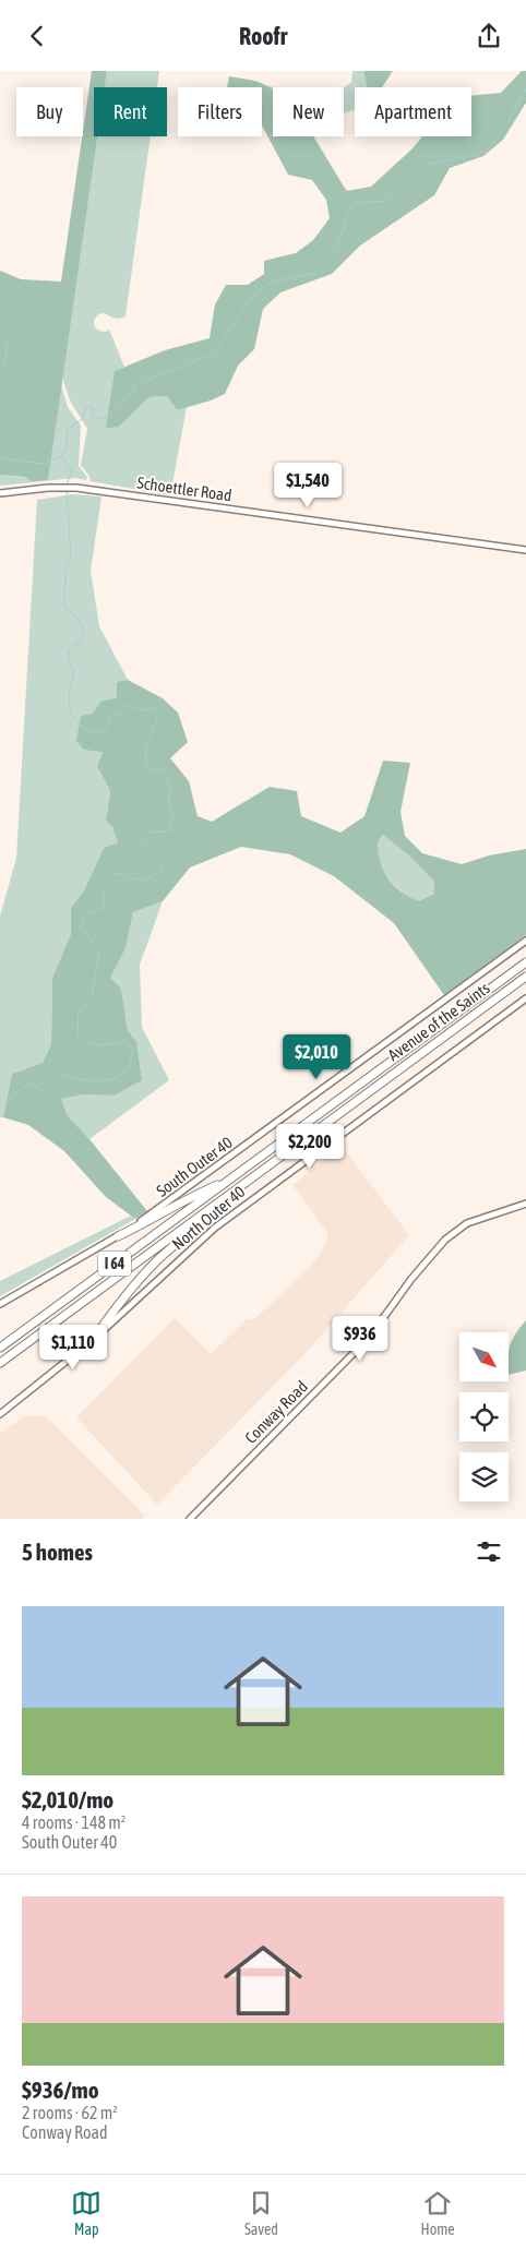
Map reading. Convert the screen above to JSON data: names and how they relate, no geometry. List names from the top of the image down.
{
  "streets": {
    "highway": ["Avenue of the Saints", "I 64"],
    "street": [
      "Schoettler Road",
      "South Outer 40",
      "North Outer 40",
      "Conway Road"
    ]
  },
  "north": "bottom right",
  "page": {
    "header": "Roofr",
    "chip": [
      "Buy",
      "Rent",
      "Filters",
      "New",
      "Apartment"
    ],
    "price": [
      "$1,540",
      "$2,010",
      "$2,200",
      "$936",
      "$1,110"
    ],
    "heading": "5 homes",
    "list": [
      {
        "name": "$2,010/mo",
        "note": "4 rooms · 148 m² · South Outer 40"
      },
      {
        "name": "$936/mo",
        "note": "2 rooms · 62 m² · Conway Road"
      }
    ],
    "tabs": ["Map", "Saved", "Home"]
  }
}
